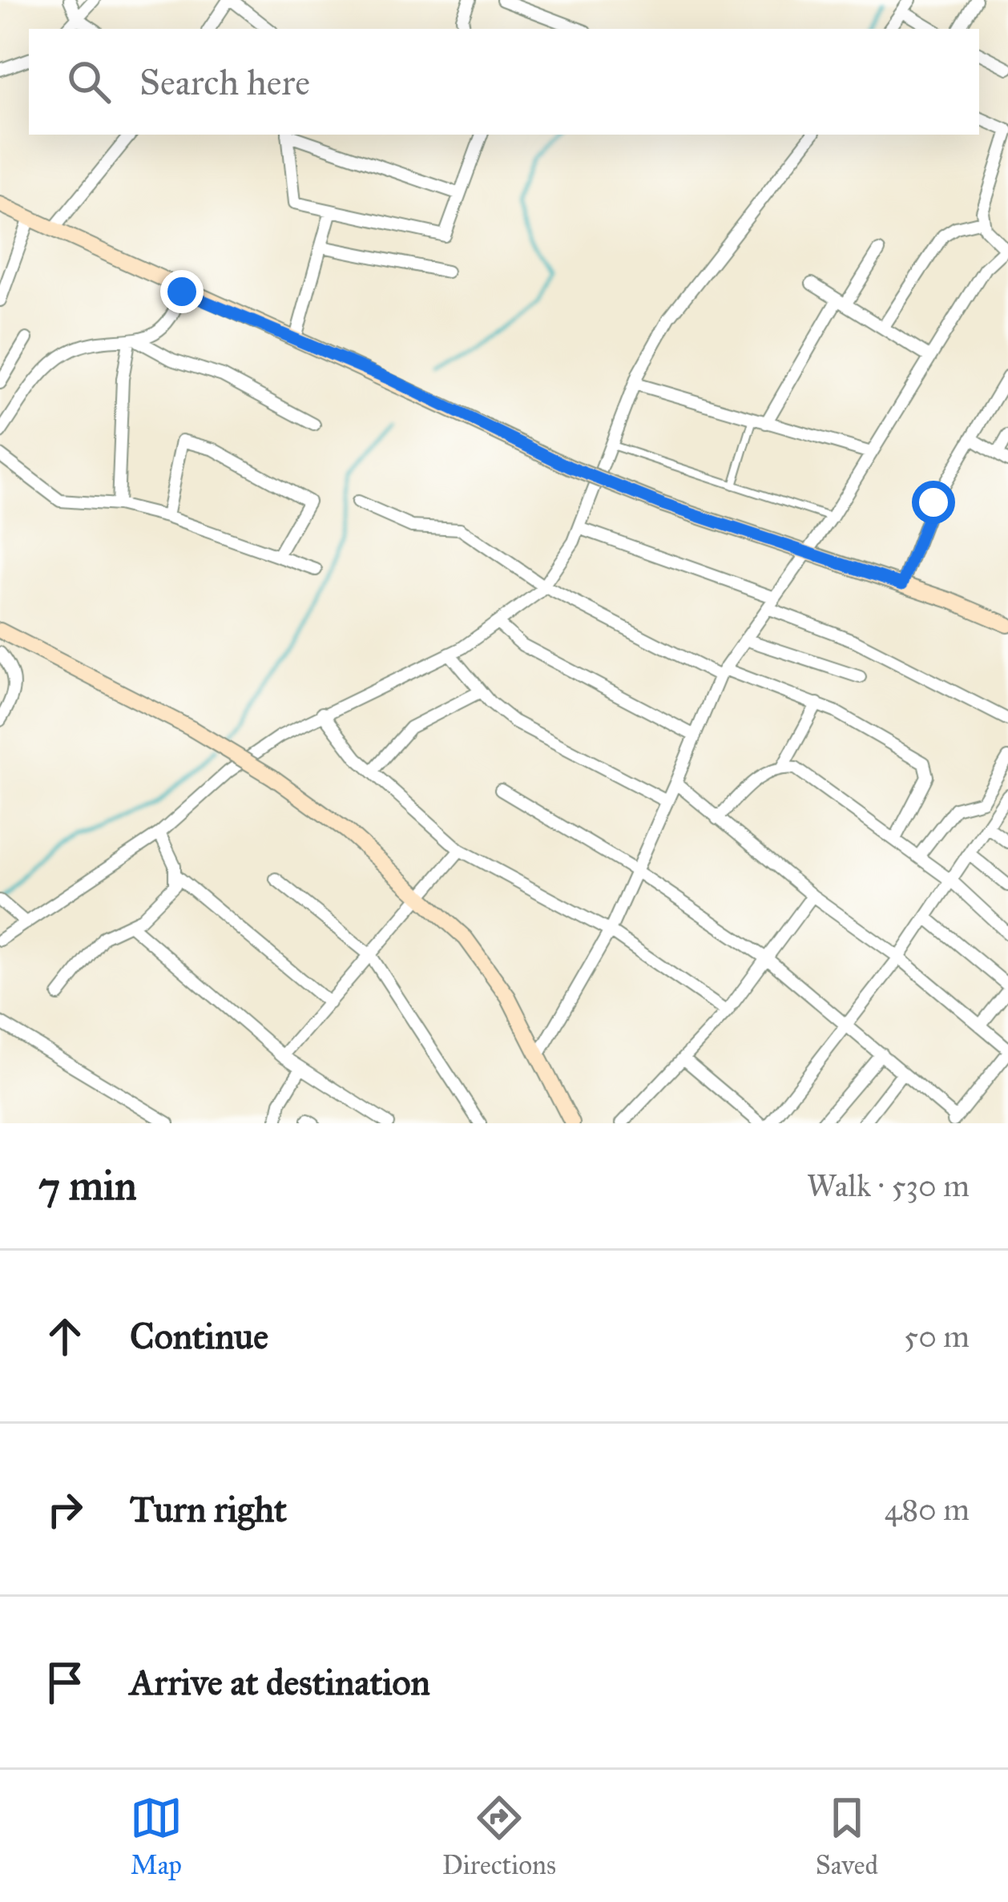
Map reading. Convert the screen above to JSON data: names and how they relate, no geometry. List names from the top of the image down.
{
  "page": {
    "search": "Search here",
    "heading": ["7 min", "Walk · 530 m"],
    "list": [
      ["Continue", "50 m"],
      ["Turn right", "480 m"],
      "Arrive at destination"
    ],
    "nav": ["Map", "Directions", "Saved"]
  }
}
